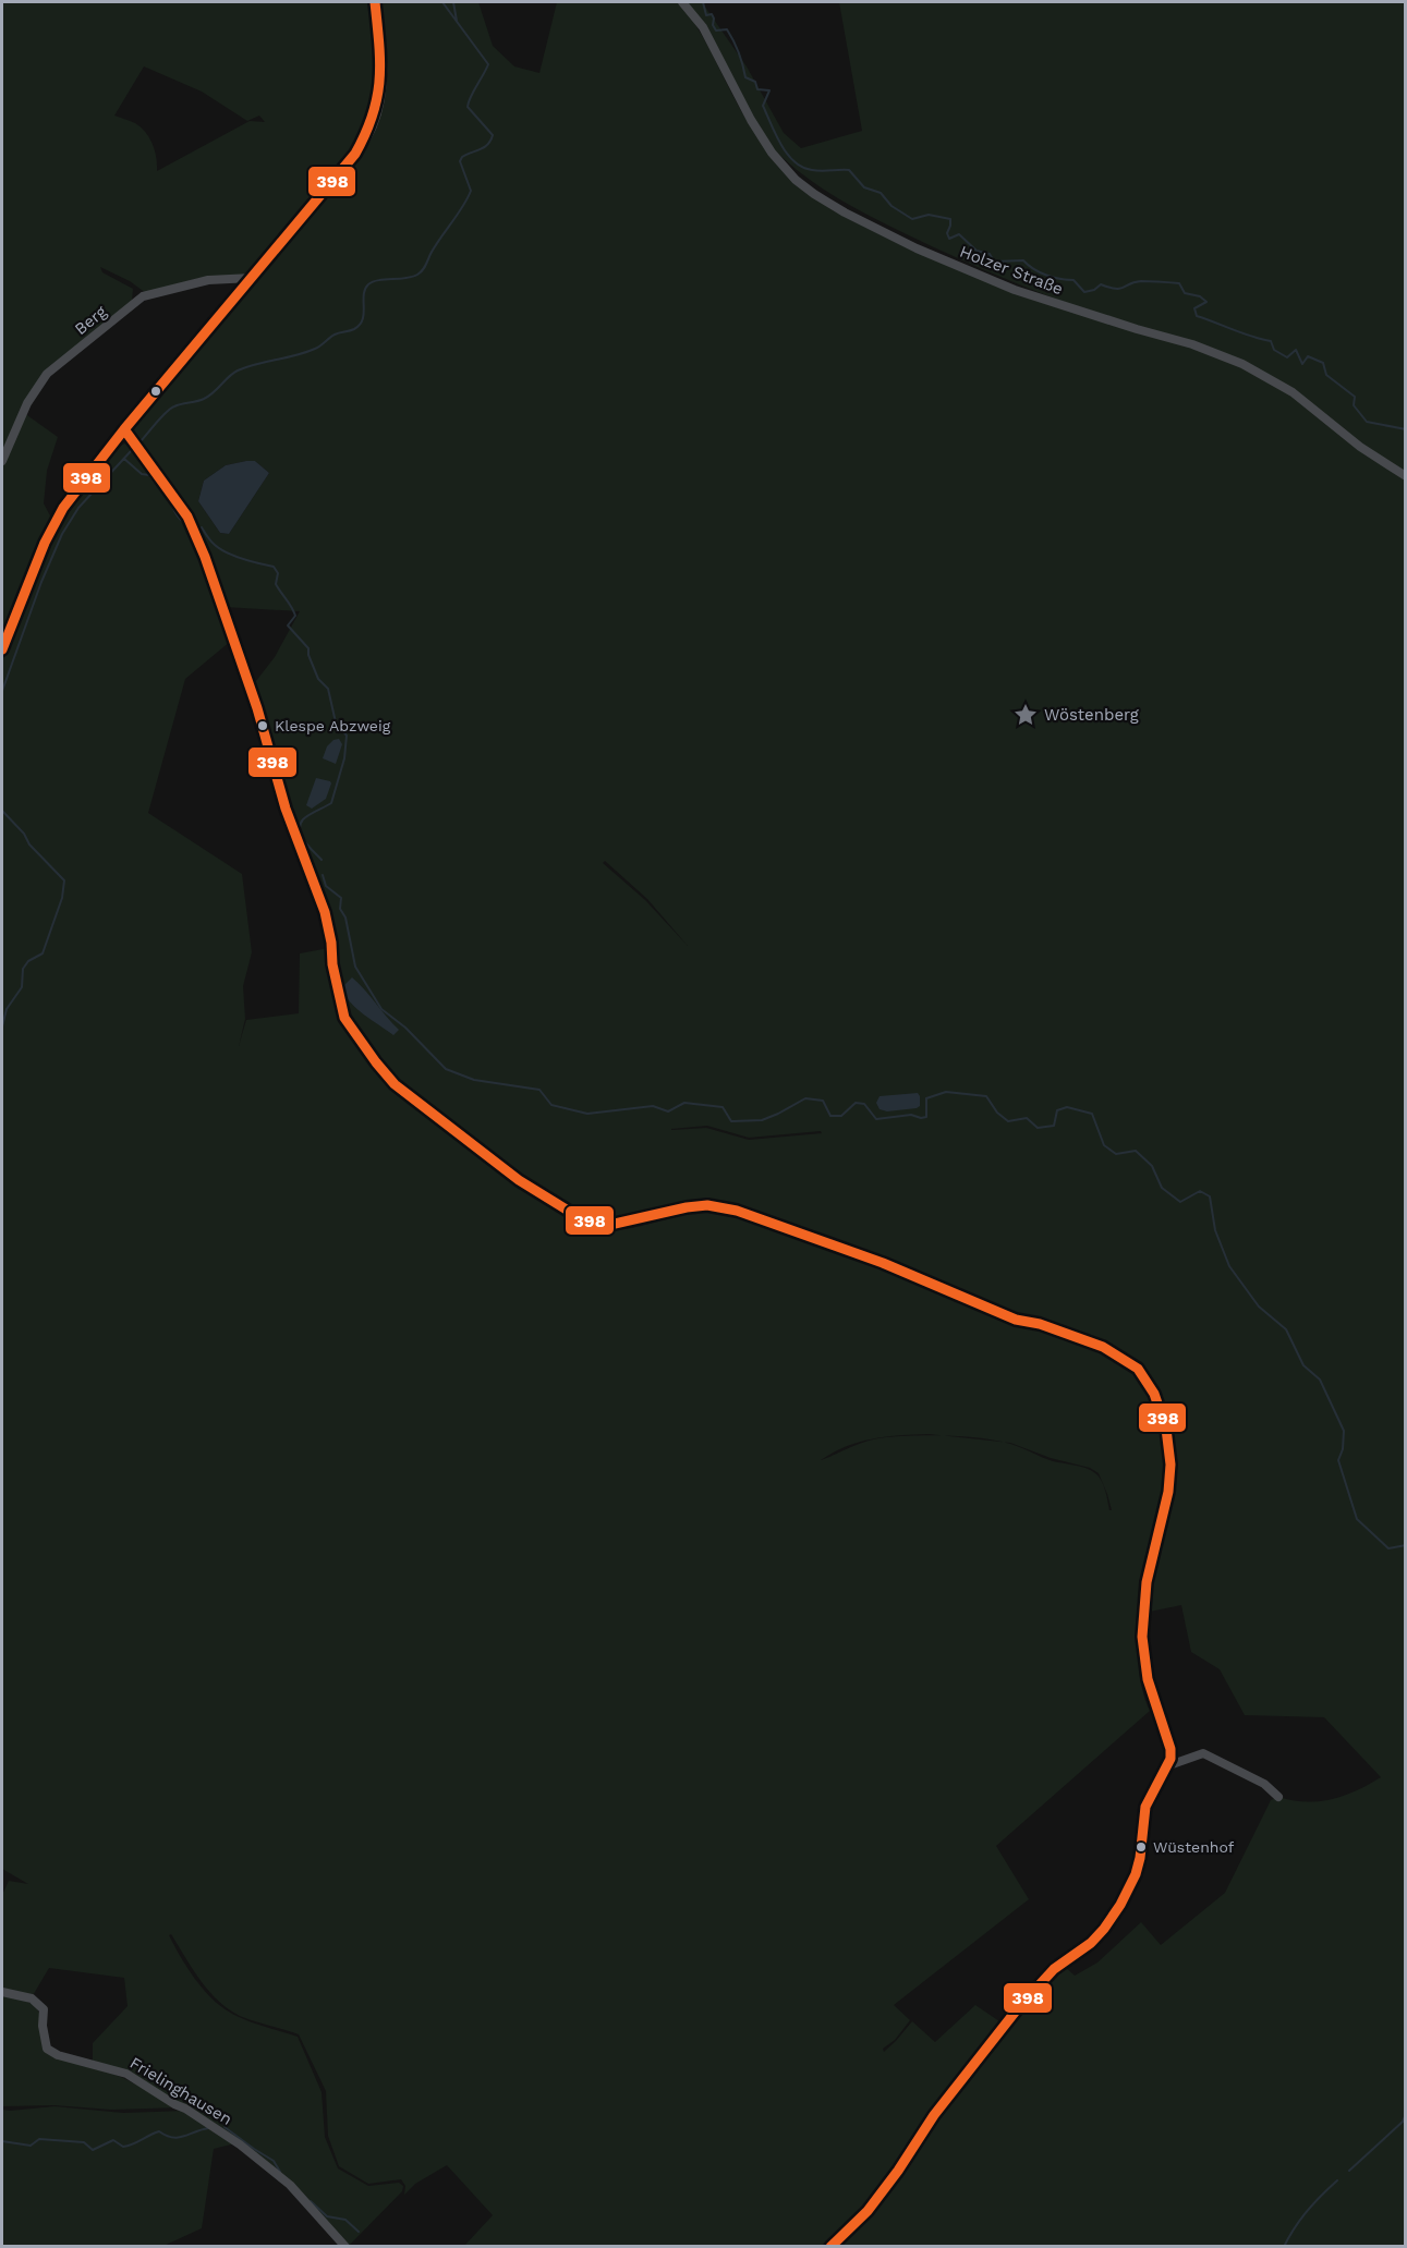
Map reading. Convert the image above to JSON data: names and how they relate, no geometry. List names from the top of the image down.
{
  "streets": {
    "street": ["Holzer Straße", "Berg", "Frielinghausen"]
  },
  "places": {
    "place": ["Wöstenberg"],
    "other": ["Klespe Abzweig", "Wüstenhof"]
  },
  "lines": ["transit line 398"]
}
